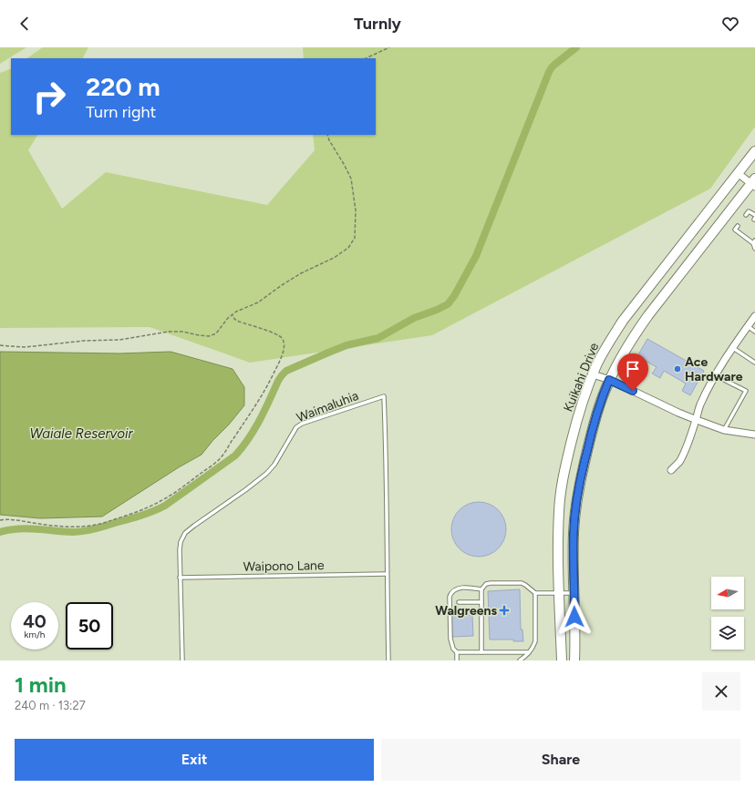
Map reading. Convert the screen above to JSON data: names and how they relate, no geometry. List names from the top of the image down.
{
  "streets": {
    "main road": ["Kuikahi Drive"],
    "lane": ["Waimaluhia", "Waipono Lane"]
  },
  "crossings": [
    ["Waimaluhia", "Waipono Lane"]
  ],
  "water": ["Waiale Reservoir"],
  "places": {
    "other": ["Ace Hardware"],
    "health": ["Walgreens"]
  },
  "north": "left",
  "page": {
    "header": "Turnly",
    "turn": ["220 m", "Turn right"],
    "speed": "40 km/h",
    "limit": "50",
    "heading": ["1 min", "240 m · 13:27"],
    "buttons": ["Exit", "Share"]
  }
}
